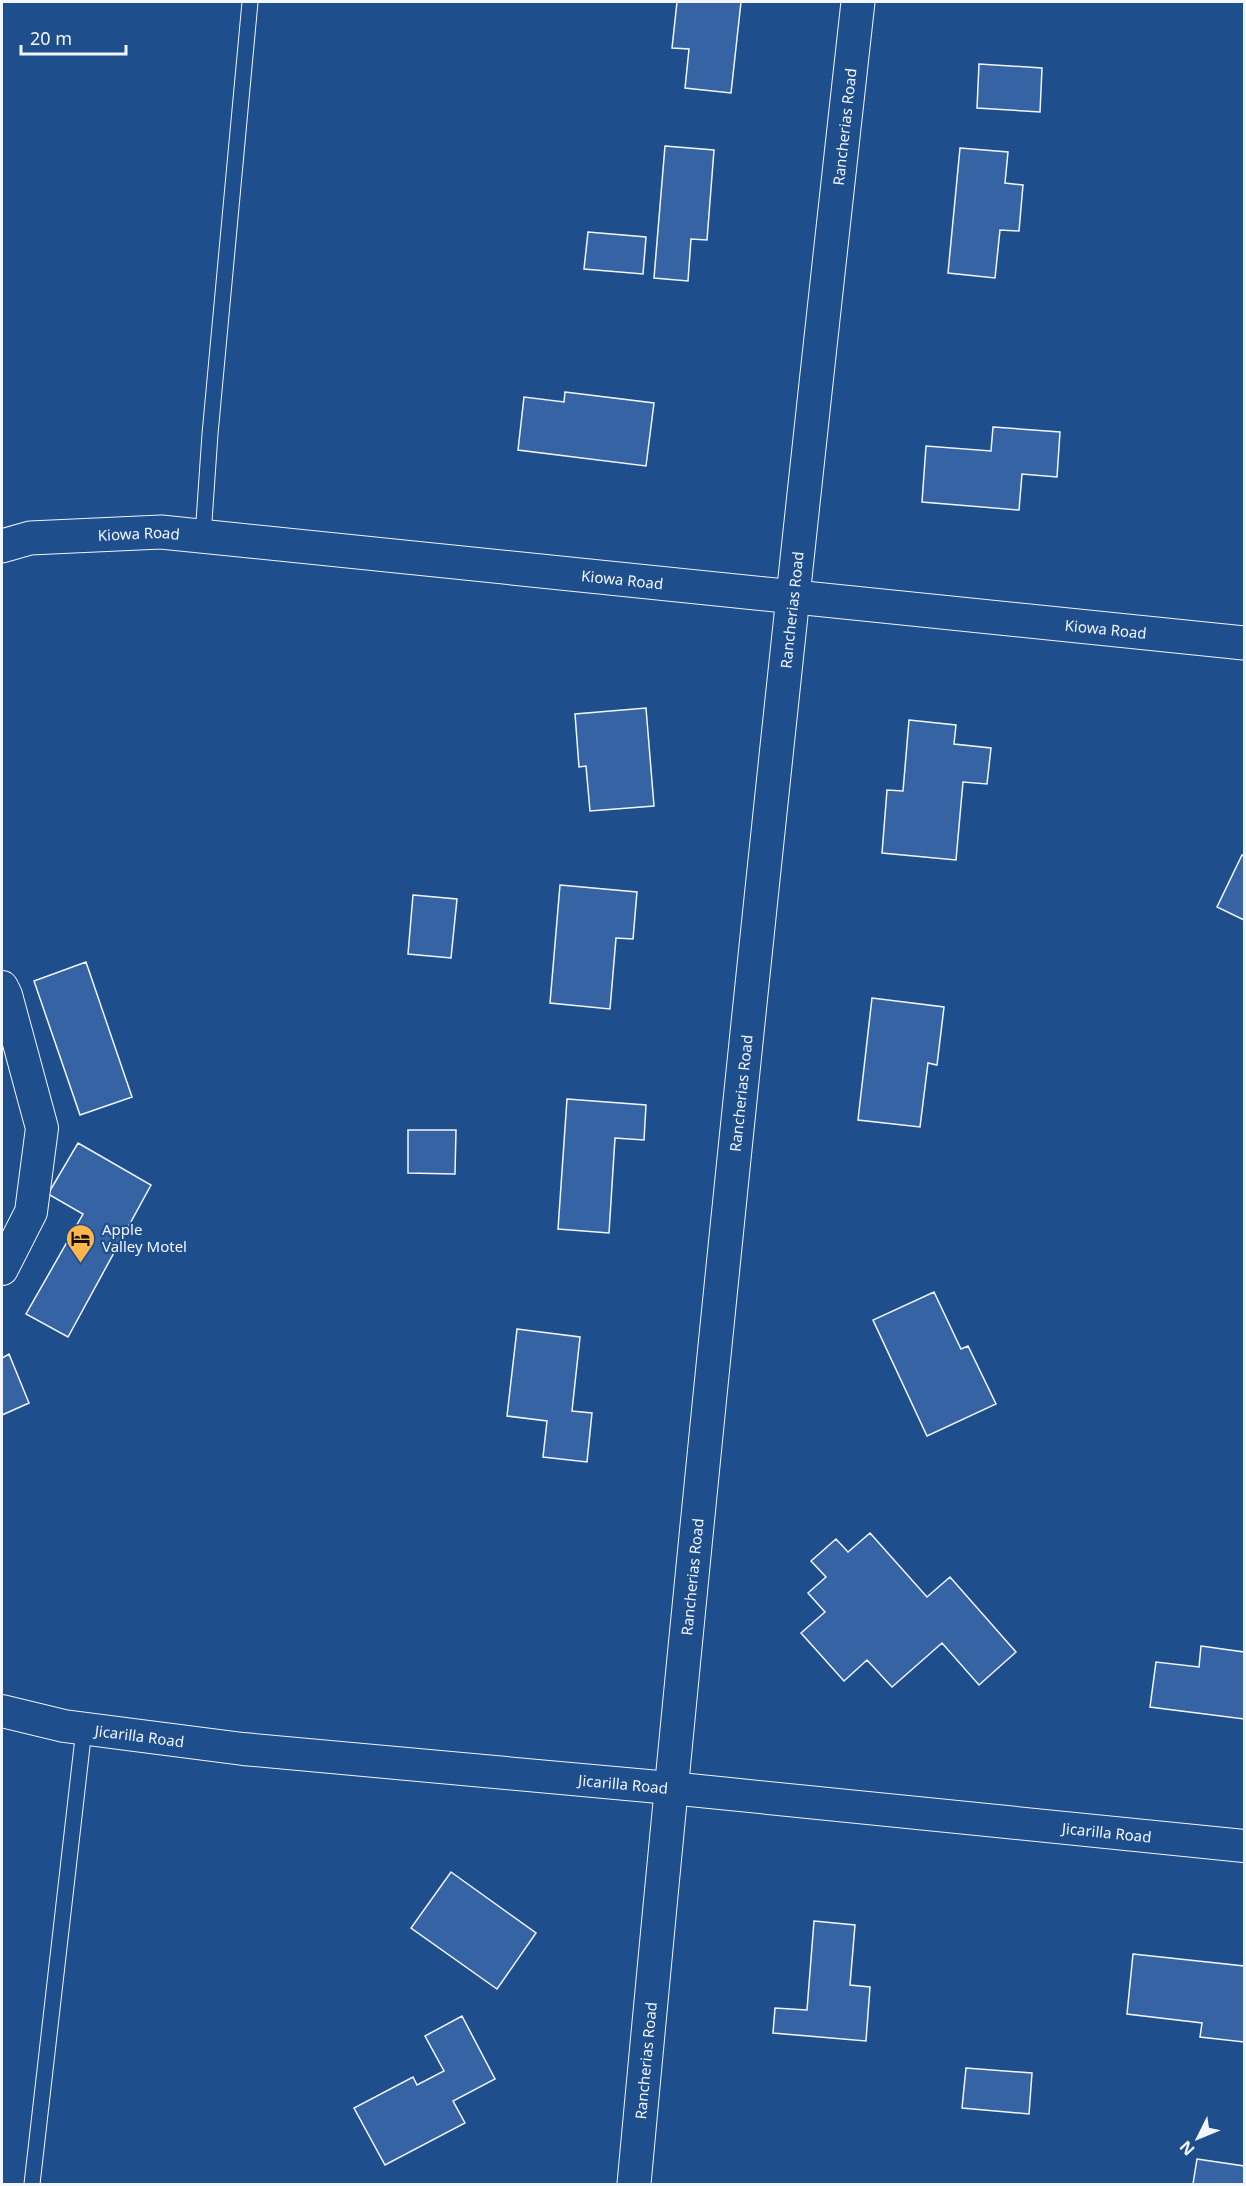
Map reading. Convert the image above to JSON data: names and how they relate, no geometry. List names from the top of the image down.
{
  "streets": {
    "street": ["Rancherias Road", "Kiowa Road", "Jicarilla Road"]
  },
  "crossings": [
    ["Rancherias Road", "Kiowa Road"],
    ["Rancherias Road", "Jicarilla Road"]
  ],
  "places": {
    "hotel": ["Apple Valley Motel"]
  },
  "scale_bar": "20 m",
  "north": "bottom left"
}
